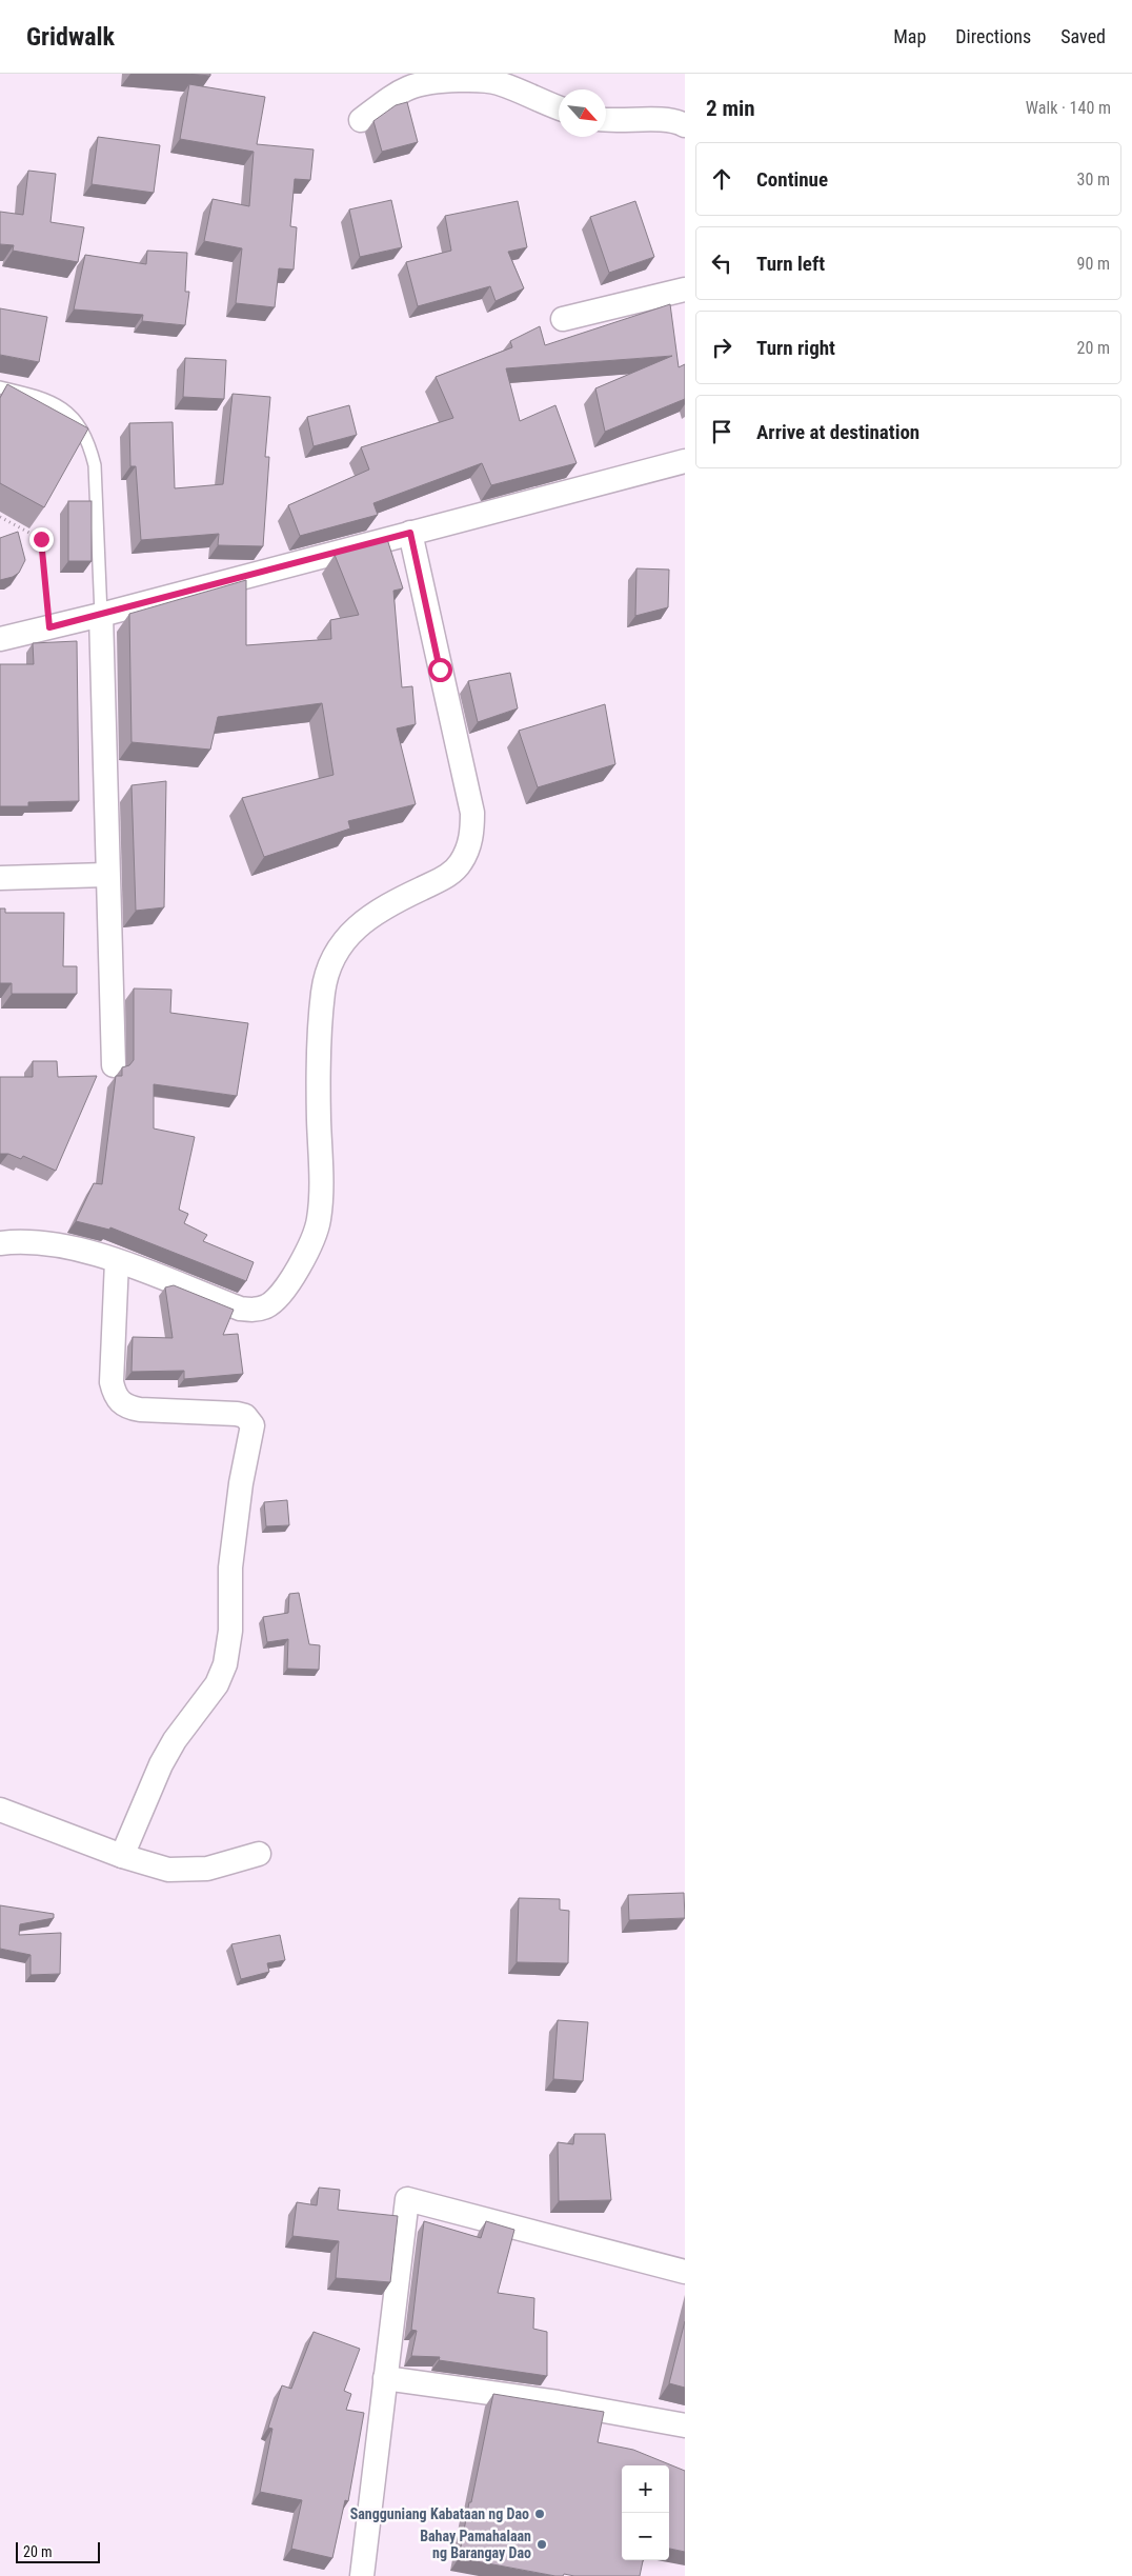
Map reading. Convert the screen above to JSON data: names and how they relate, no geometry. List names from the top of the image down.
{
  "places": ["Sangguniang Kabataan ng Dao", "Bahay Pamahalaan ng Barangay Dao"],
  "scale_bar": "20 m",
  "north": "bottom right",
  "page": {
    "header": "Gridwalk",
    "nav": ["Map", "Directions", "Saved"],
    "heading": ["2 min", "Walk · 140 m"],
    "list": [
      ["Continue", "30 m"],
      ["Turn left", "90 m"],
      ["Turn right", "20 m"],
      "Arrive at destination"
    ],
    "map_buttons": ["+", "−"],
    "scale": "20 m"
  }
}
